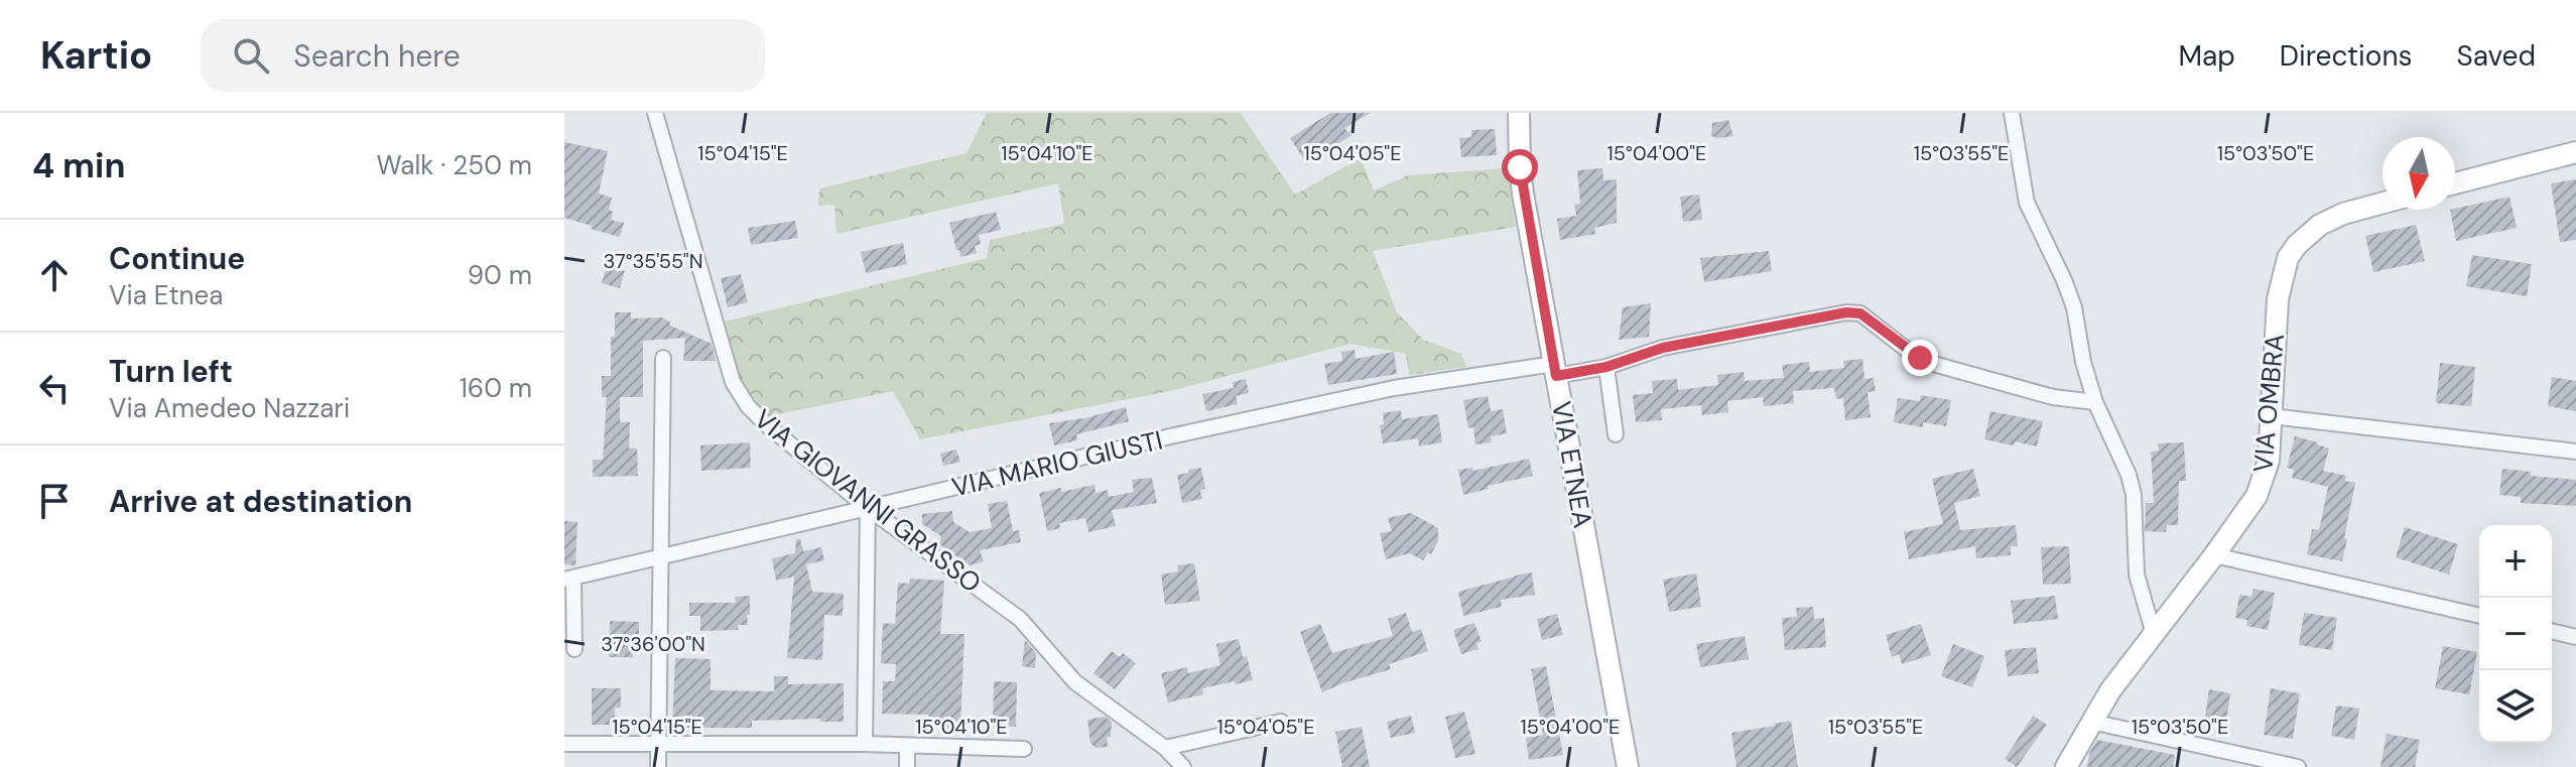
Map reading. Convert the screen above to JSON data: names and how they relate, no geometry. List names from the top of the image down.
{
  "streets": {
    "main road": ["VIA OMBRA", "VIA ETNEA"],
    "street": ["VIA MARIO GIUSTI", "VIA GIOVANNI GRASSO"]
  },
  "crossings": [
    ["VIA MARIO GIUSTI", "VIA ETNEA"],
    ["VIA MARIO GIUSTI", "VIA GIOVANNI GRASSO"]
  ],
  "north": "bottom",
  "page": {
    "header": "Kartio",
    "search": "Search here",
    "nav": ["Map", "Directions", "Saved"],
    "heading": ["4 min", "Walk · 250 m"],
    "list": [
      ["Continue", "Via Etnea", "90 m"],
      ["Turn left", "Via Amedeo Nazzari", "160 m"],
      "Arrive at destination"
    ],
    "map_buttons": ["+", "−"]
  },
  "coordinates": [
    "15°04'15\"E",
    "15°04'10\"E",
    "15°04'05\"E",
    "15°04'00\"E",
    "15°03'55\"E",
    "15°03'50\"E",
    "37°35'55\"N",
    "37°36'00\"N"
  ]
}
